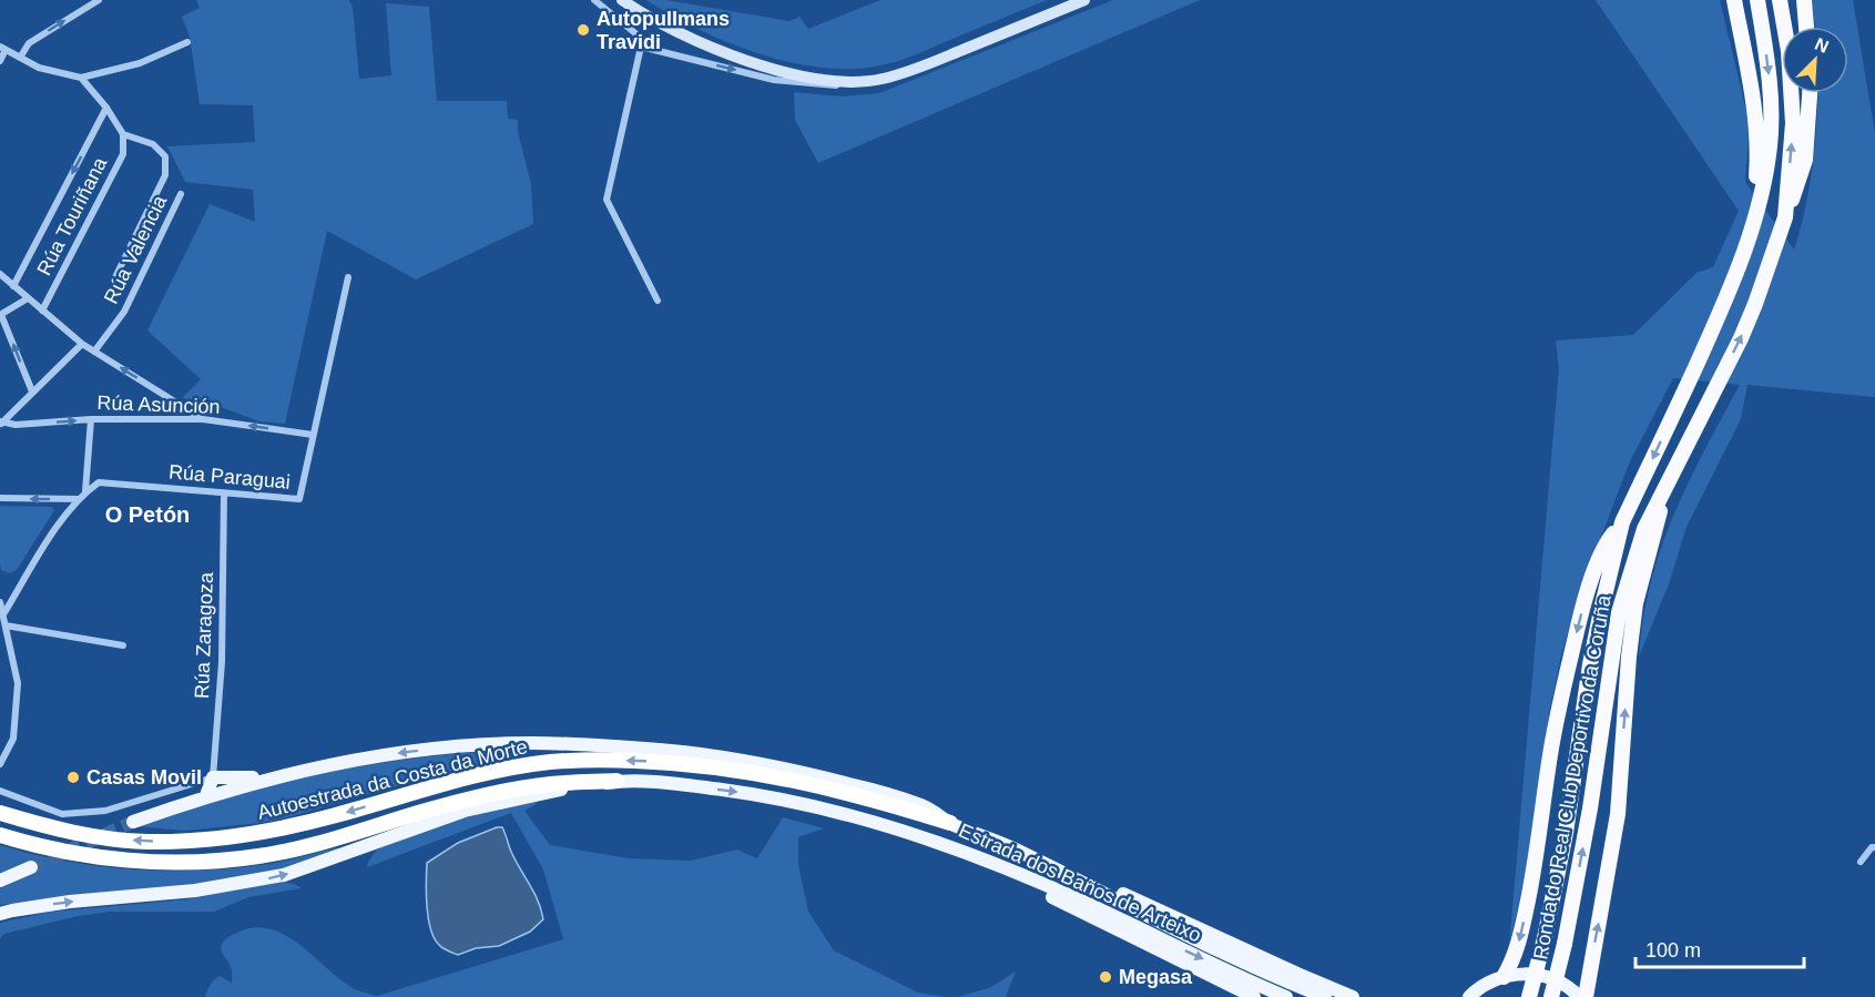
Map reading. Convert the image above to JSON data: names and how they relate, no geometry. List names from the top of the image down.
{
  "streets": {
    "highway": ["Ronda do Real Club Deportivo da Coruña", "Autoestrada da Costa da Morte"],
    "main road": ["Estrada dos Baños de Arteixo"],
    "street": [
      "Rúa Touriñana",
      "Rúa Valencia",
      "Rúa Asunción",
      "Rúa Paraguai",
      "Rúa Zaragoza"
    ]
  },
  "crossings": [
    ["Rúa Touriñana", "Rúa Valencia"],
    ["Rúa Touriñana", "Rúa Asunción"],
    ["Rúa Asunción", "Rúa Paraguai"],
    ["Rúa Paraguai", "Rúa Zaragoza"],
    ["Autoestrada da Costa da Morte", "Estrada dos Baños de Arteixo"]
  ],
  "districts": ["O Petón"],
  "places": ["Autopullmans Travidi", "Casas Movil", "Megasa"],
  "scale_bar": "100 m",
  "north": "top right"
}
